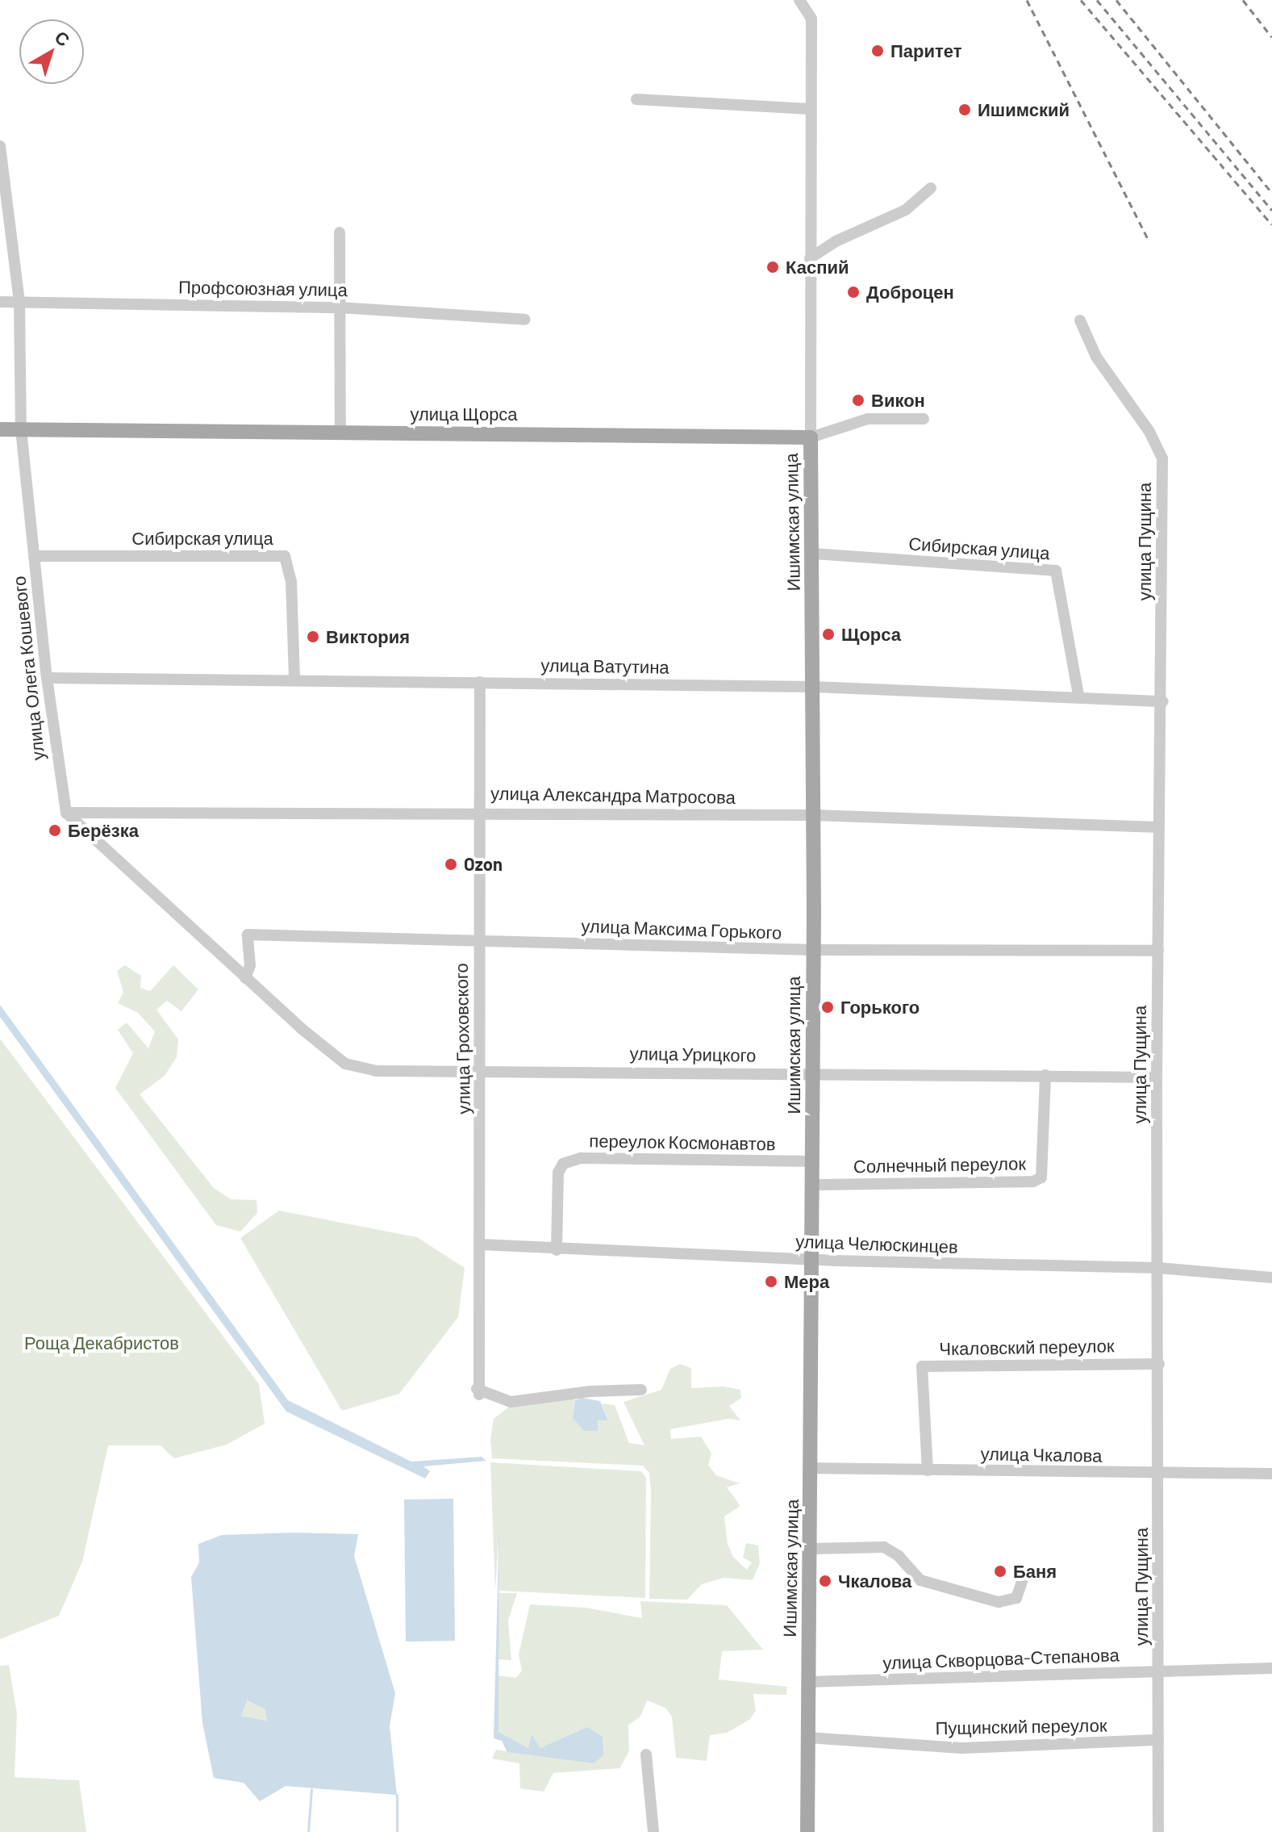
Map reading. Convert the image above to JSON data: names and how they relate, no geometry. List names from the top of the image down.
{
  "streets": {
    "main road": ["улица Щорса", "Ишимская улица"],
    "street": [
      "Профсоюзная улица",
      "Сибирская улица",
      "улица Пущина",
      "улица Ватутина",
      "улица Олега Кошевого",
      "улица Александра Матросова",
      "улица Максима Горького",
      "улица Гроховского",
      "улица Урицкого",
      "переулок Космонавтов",
      "Солнечный переулок",
      "улица Челюскинцев",
      "Чкаловский переулок",
      "улица Чкалова",
      "улица Скворцова-Степанова",
      "Пущинский переулок"
    ]
  },
  "crossings": [
    ["Профсоюзная улица", "улица Олега Кошевого"],
    ["улица Щорса", "Ишимская улица"],
    ["улица Щорса", "улица Олега Кошевого"],
    ["Ишимская улица", "Сибирская улица"],
    ["Ишимская улица", "улица Ватутина"],
    ["Ишимская улица", "улица Александра Матросова"],
    ["Ишимская улица", "улица Максима Горького"],
    ["Ишимская улица", "улица Урицкого"],
    ["Ишимская улица", "переулок Космонавтов"],
    ["Ишимская улица", "Солнечный переулок"],
    ["Ишимская улица", "улица Челюскинцев"],
    ["Ишимская улица", "улица Чкалова"],
    ["Ишимская улица", "улица Скворцова-Степанова"],
    ["Ишимская улица", "Пущинский переулок"],
    ["Сибирская улица", "улица Ватутина"],
    ["Сибирская улица", "улица Олега Кошевого"],
    ["улица Пущина", "улица Ватутина"],
    ["улица Пущина", "улица Александра Матросова"],
    ["улица Пущина", "улица Максима Горького"],
    ["улица Пущина", "улица Урицкого"],
    ["улица Пущина", "улица Челюскинцев"],
    ["улица Пущина", "Чкаловский переулок"],
    ["улица Пущина", "улица Чкалова"],
    ["улица Пущина", "улица Скворцова-Степанова"],
    ["улица Пущина", "Пущинский переулок"],
    ["улица Ватутина", "улица Олега Кошевого"],
    ["улица Ватутина", "улица Гроховского"],
    ["улица Олега Кошевого", "улица Александра Матросова"],
    ["улица Александра Матросова", "улица Гроховского"],
    ["улица Максима Горького", "улица Гроховского"],
    ["улица Максима Горького", "улица Урицкого"],
    ["улица Гроховского", "улица Урицкого"],
    ["улица Гроховского", "улица Челюскинцев"],
    ["улица Урицкого", "Солнечный переулок"],
    ["переулок Космонавтов", "улица Челюскинцев"],
    ["Чкаловский переулок", "улица Чкалова"]
  ],
  "parks": ["Роща Декабристов"],
  "places": [
    "Паритет",
    "Ишимский",
    "Каспий",
    "Доброцен",
    "Викон",
    "Щорса",
    "Виктория",
    "Берёзка",
    "Ozon",
    "Горького",
    "Мера",
    "Баня",
    "Чкалова"
  ],
  "north": "top right"
}
